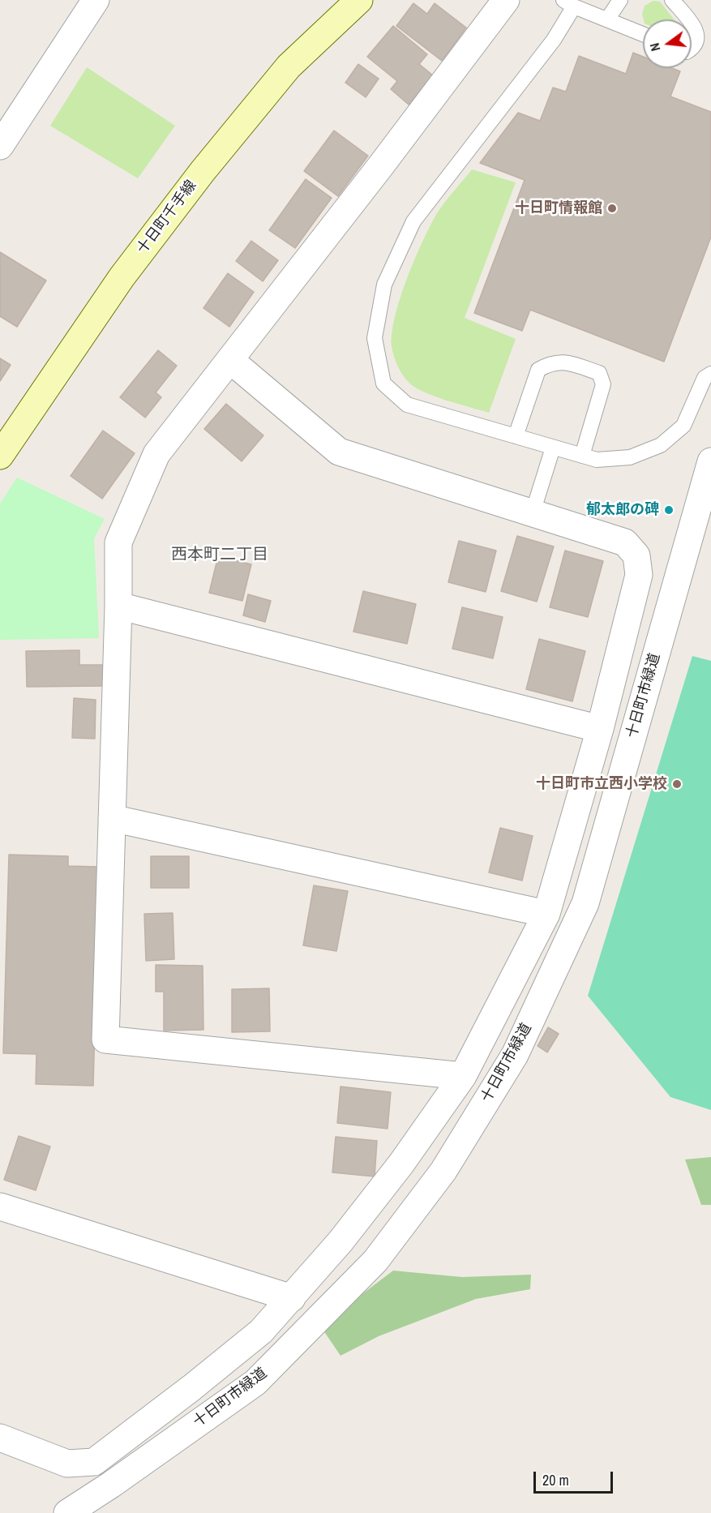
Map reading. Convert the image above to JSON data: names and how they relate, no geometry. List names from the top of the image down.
{
  "streets": {
    "main road": ["十日町千手線"],
    "street": ["十日町市緑道"]
  },
  "districts": ["西本町二丁目"],
  "places": ["十日町情報館", "郁太郎の碑", "十日町市立西小学校"],
  "scale_bar": "20 m",
  "north": "left"
}
